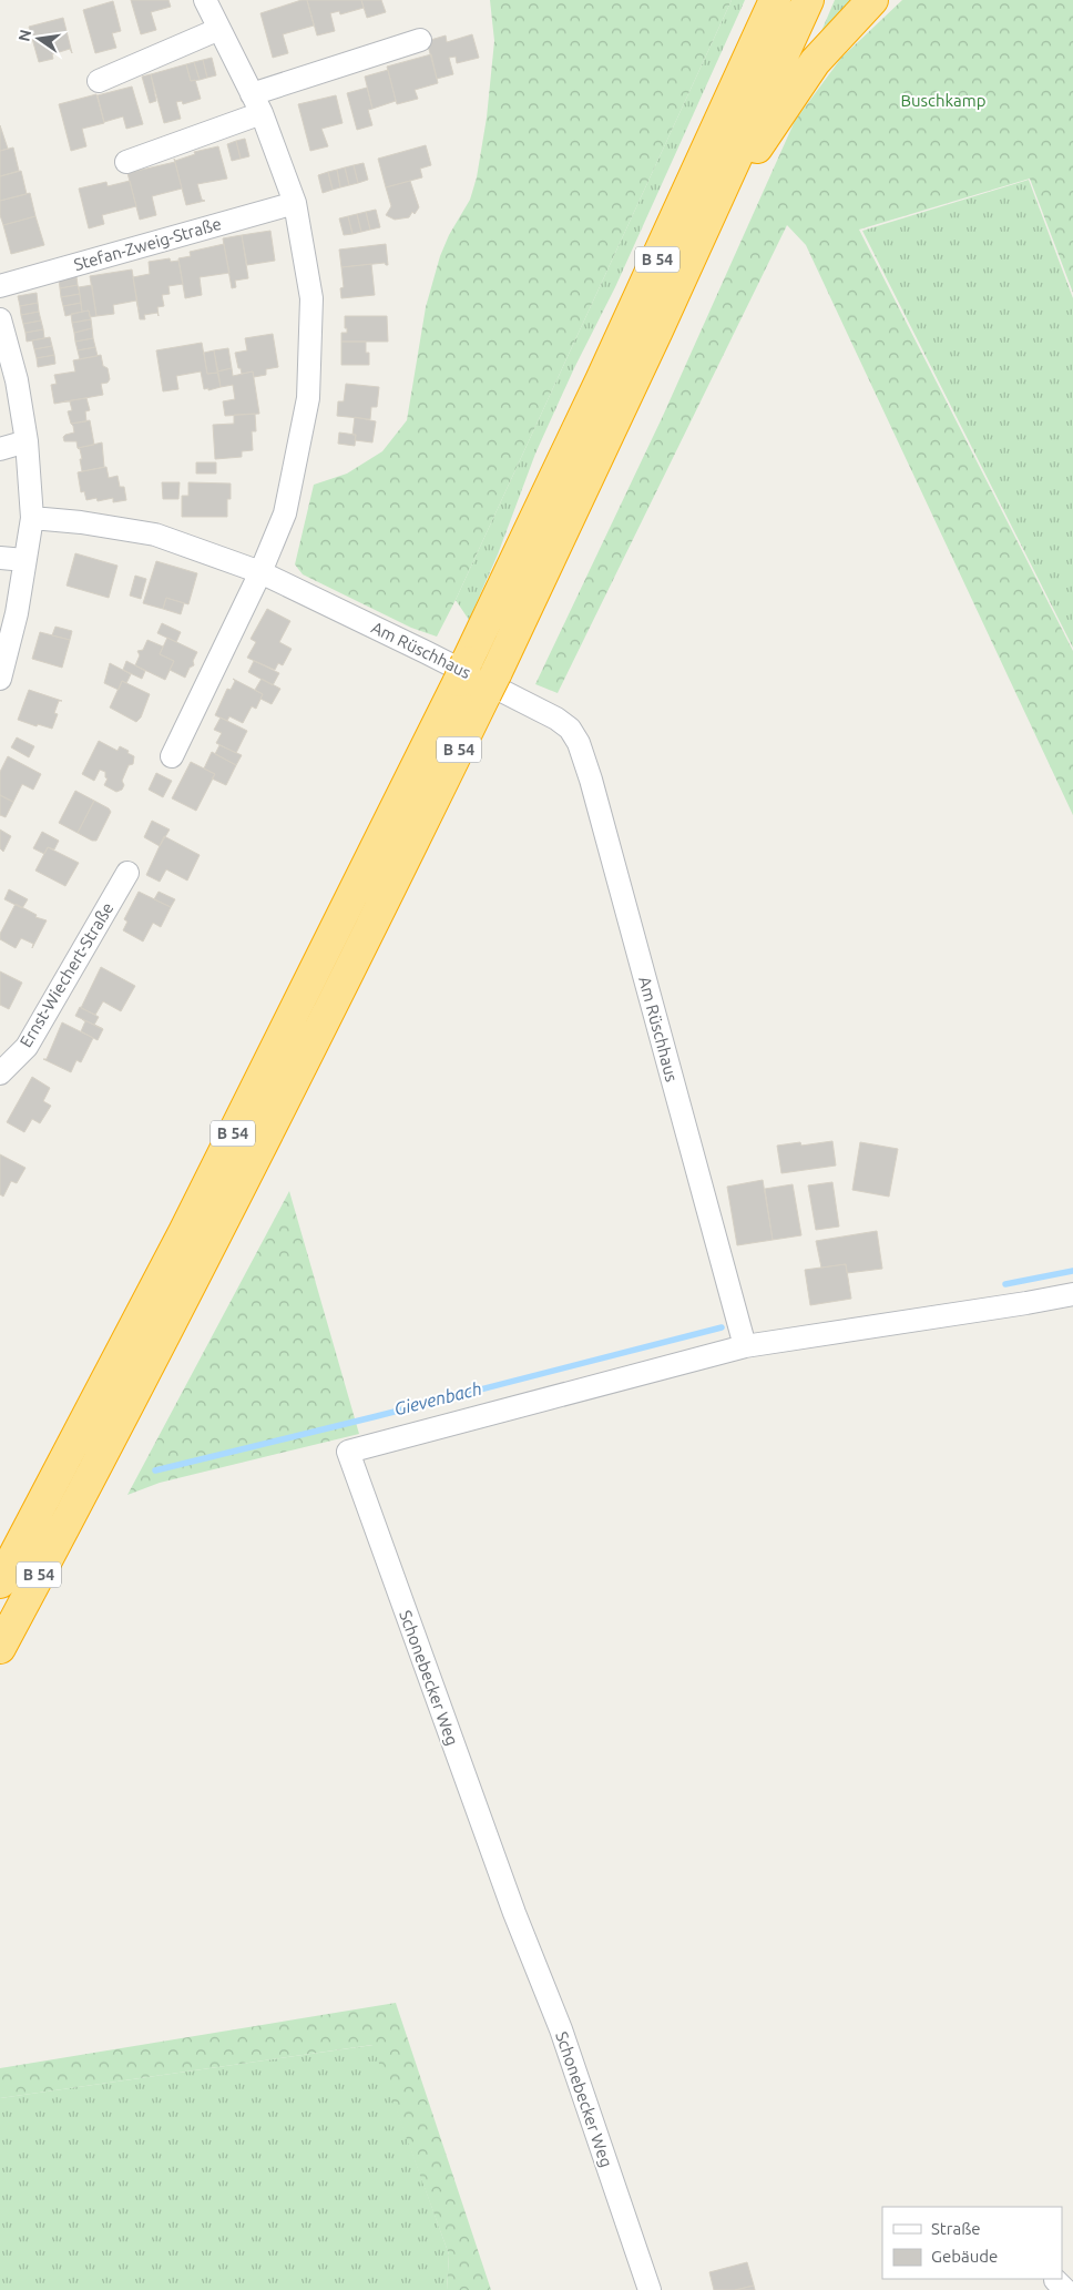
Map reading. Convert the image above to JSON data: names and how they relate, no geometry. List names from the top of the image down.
{
  "streets": {
    "highway": ["B 54"],
    "street": [
      "Stefan-Zweig-Straße",
      "Am Rüschhaus",
      "Ernst-Wiechert-Straße",
      "Schonebecker Weg"
    ]
  },
  "crossings": [
    ["Am Rüschhaus", "Schonebecker Weg"]
  ],
  "water": ["Gievenbach"],
  "parks": ["Buschkamp"],
  "legend": ["Straße", "Gebäude"],
  "north": "left"
}
